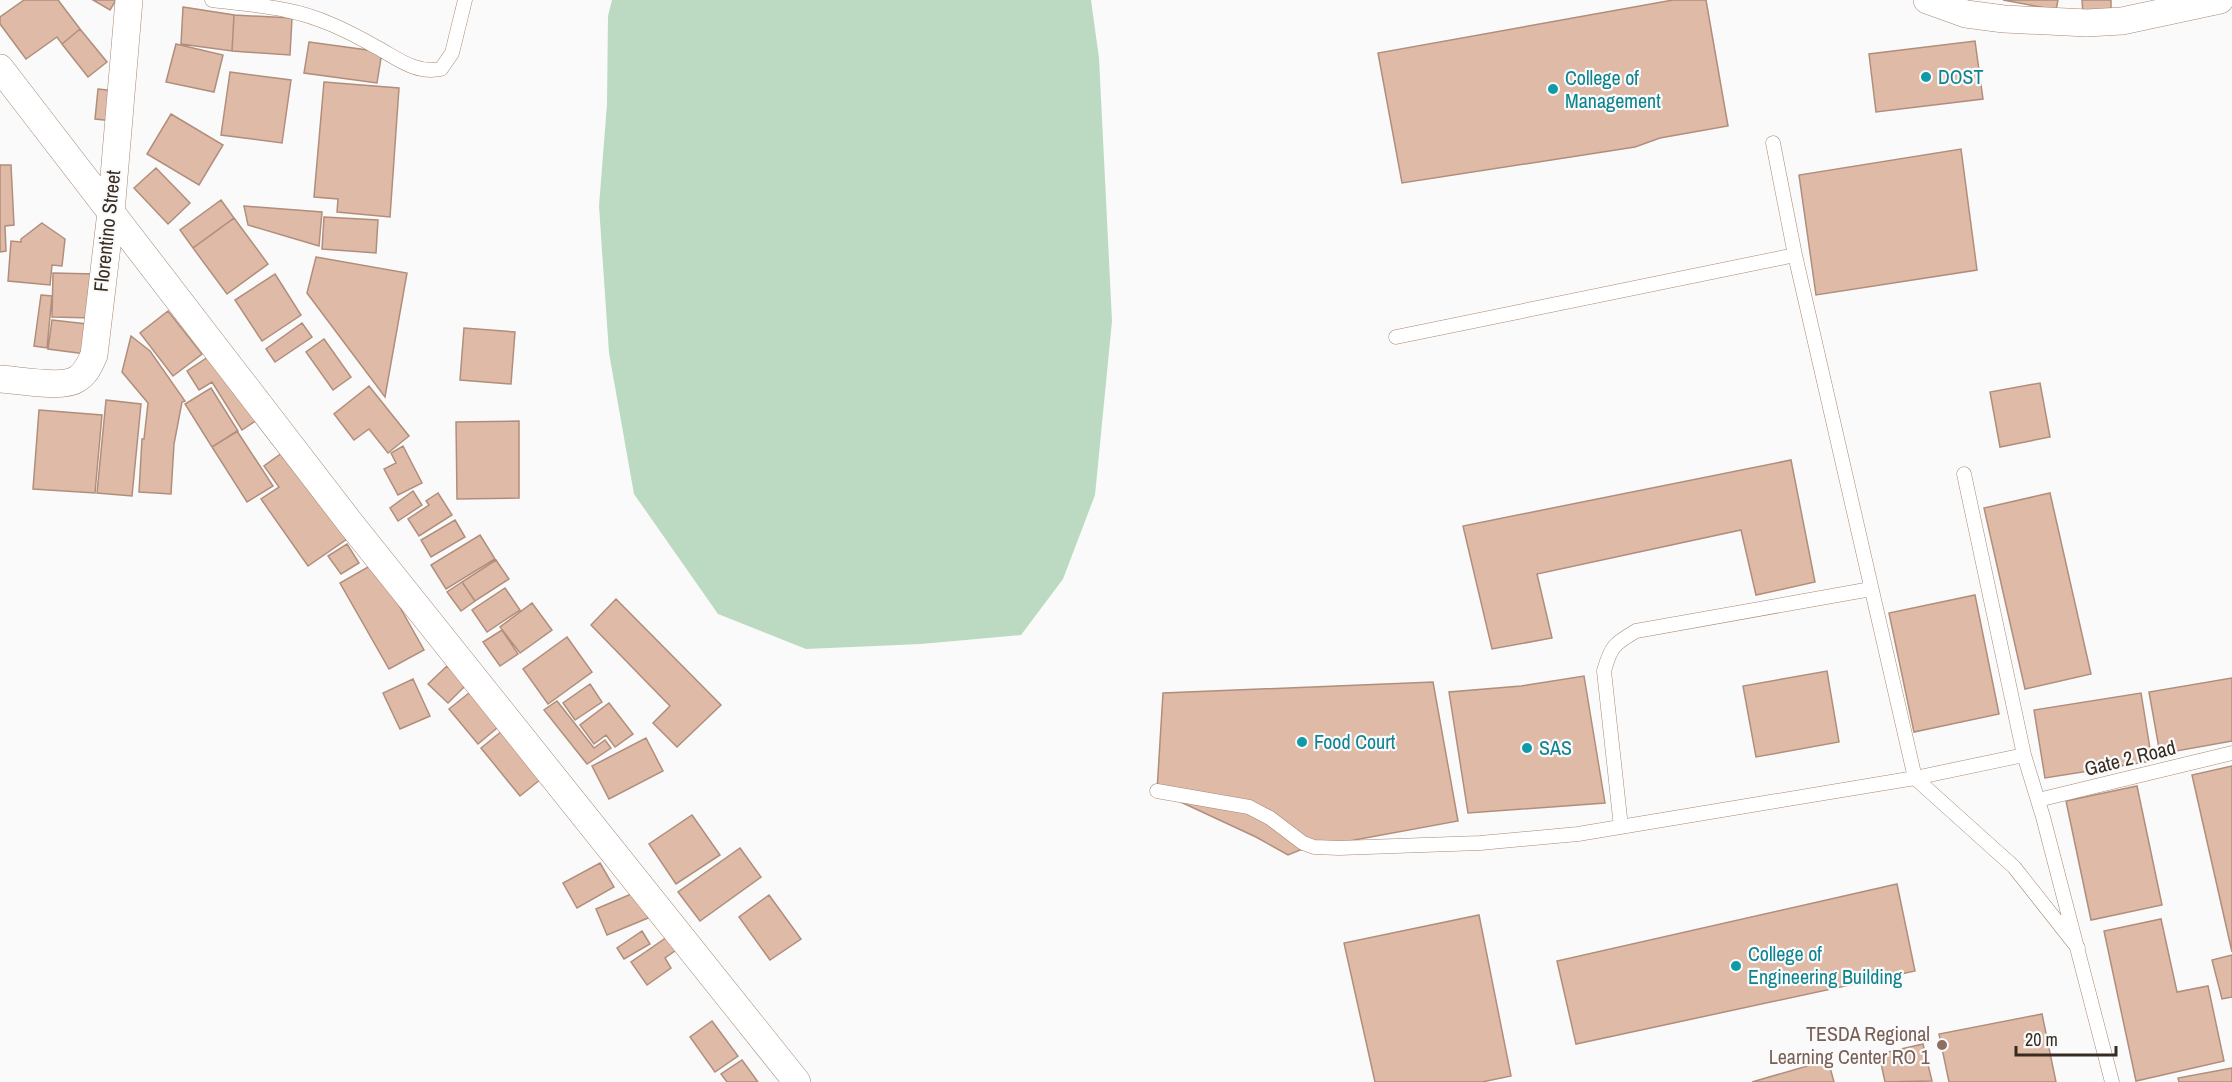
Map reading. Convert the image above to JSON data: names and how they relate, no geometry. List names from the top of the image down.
{
  "streets": {
    "street": ["Florentino Street"],
    "lane": ["Gate 2 Road"]
  },
  "places": [
    "DOST",
    "College of Management",
    "Food Court",
    "SAS",
    "College of Engineering Building",
    "TESDA Regional Learning Center RO 1"
  ],
  "scale_bar": "20 m"
}
